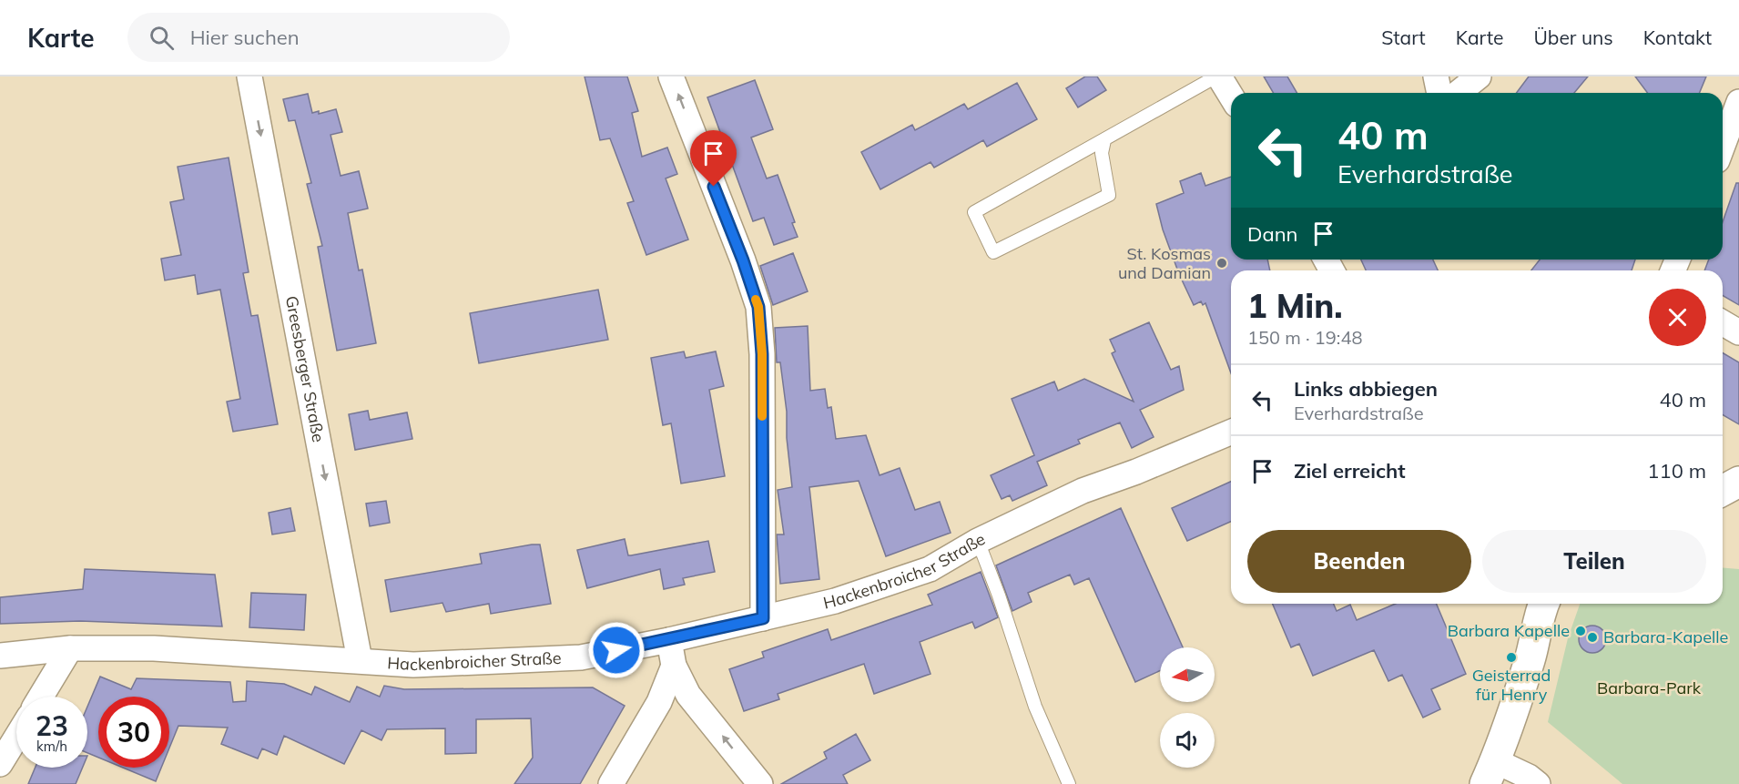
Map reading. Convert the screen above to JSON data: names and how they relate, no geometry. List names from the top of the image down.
{
  "streets": {
    "street": ["Greesberger Straße", "Hackenbroicher Straße"]
  },
  "crossings": [
    ["Greesberger Straße", "Hackenbroicher Straße"]
  ],
  "one_way": ["Greesberger Straße"],
  "parks": ["Barbara-Park"],
  "places": [
    "St. Kosmas und Damian",
    "Barbara Kapelle",
    "Barbara-Kapelle",
    "Geisterrad für Henry"
  ],
  "north": "left",
  "page": {
    "header": "Karte",
    "search": "Hier suchen",
    "nav": [
      "Start",
      "Karte",
      "Über uns",
      "Kontakt"
    ],
    "turn": ["40 m", "Everhardstraße"],
    "then": "Dann",
    "heading": ["1 Min.", "150 m · 19:48"],
    "list": [
      {
        "name": "Links abbiegen",
        "note": "Everhardstraße",
        "value": "40 m"
      },
      {
        "name": "Ziel erreicht",
        "value": "110 m"
      }
    ],
    "buttons": ["Beenden", "Teilen"],
    "speed": "23 km/h",
    "limit": "30"
  }
}
